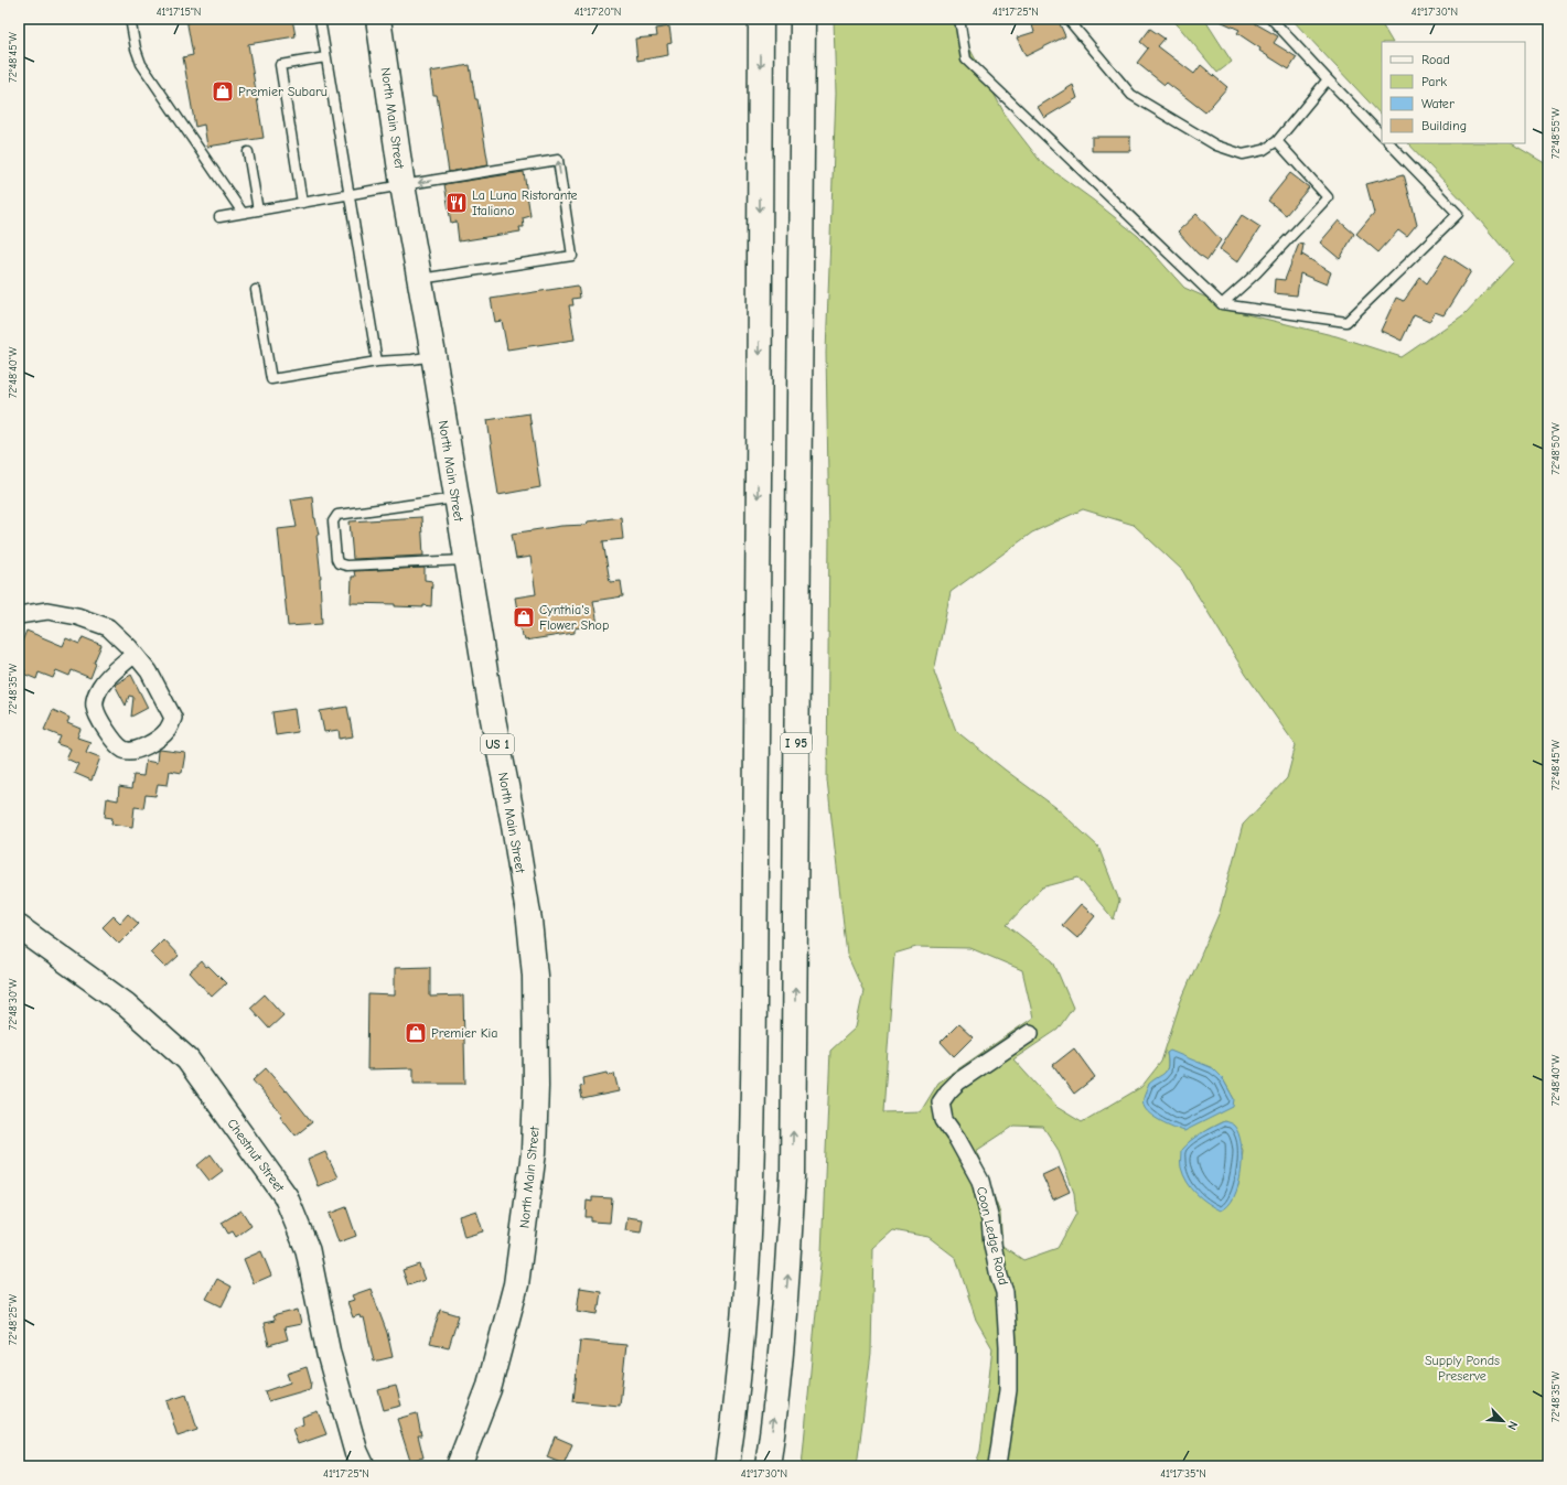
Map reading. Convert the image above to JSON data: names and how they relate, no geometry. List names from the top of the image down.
{
  "streets": {
    "main road": ["North Main Street", "I 95", "US 1"],
    "street": ["Chestnut Street", "Coon Ledge Road"]
  },
  "parks": ["Supply Ponds Preserve"],
  "places": {
    "shop": ["Premier Subaru", "Cynthia's Flower Shop", "Premier Kia"],
    "restaurant": ["La Luna Ristorante Italiano"]
  },
  "legend": [
    "Road",
    "Park",
    "Water",
    "Building"
  ],
  "north": "bottom right",
  "coordinates": [
    "41°17'15\"N",
    "41°17'20\"N",
    "41°17'25\"N",
    "41°17'30\"N",
    "72°48'45\"W",
    "72°48'55\"W",
    "72°48'40\"W",
    "72°48'50\"W",
    "72°48'35\"W",
    "72°48'30\"W",
    "72°48'25\"W",
    "41°17'35\"N"
  ]
}
